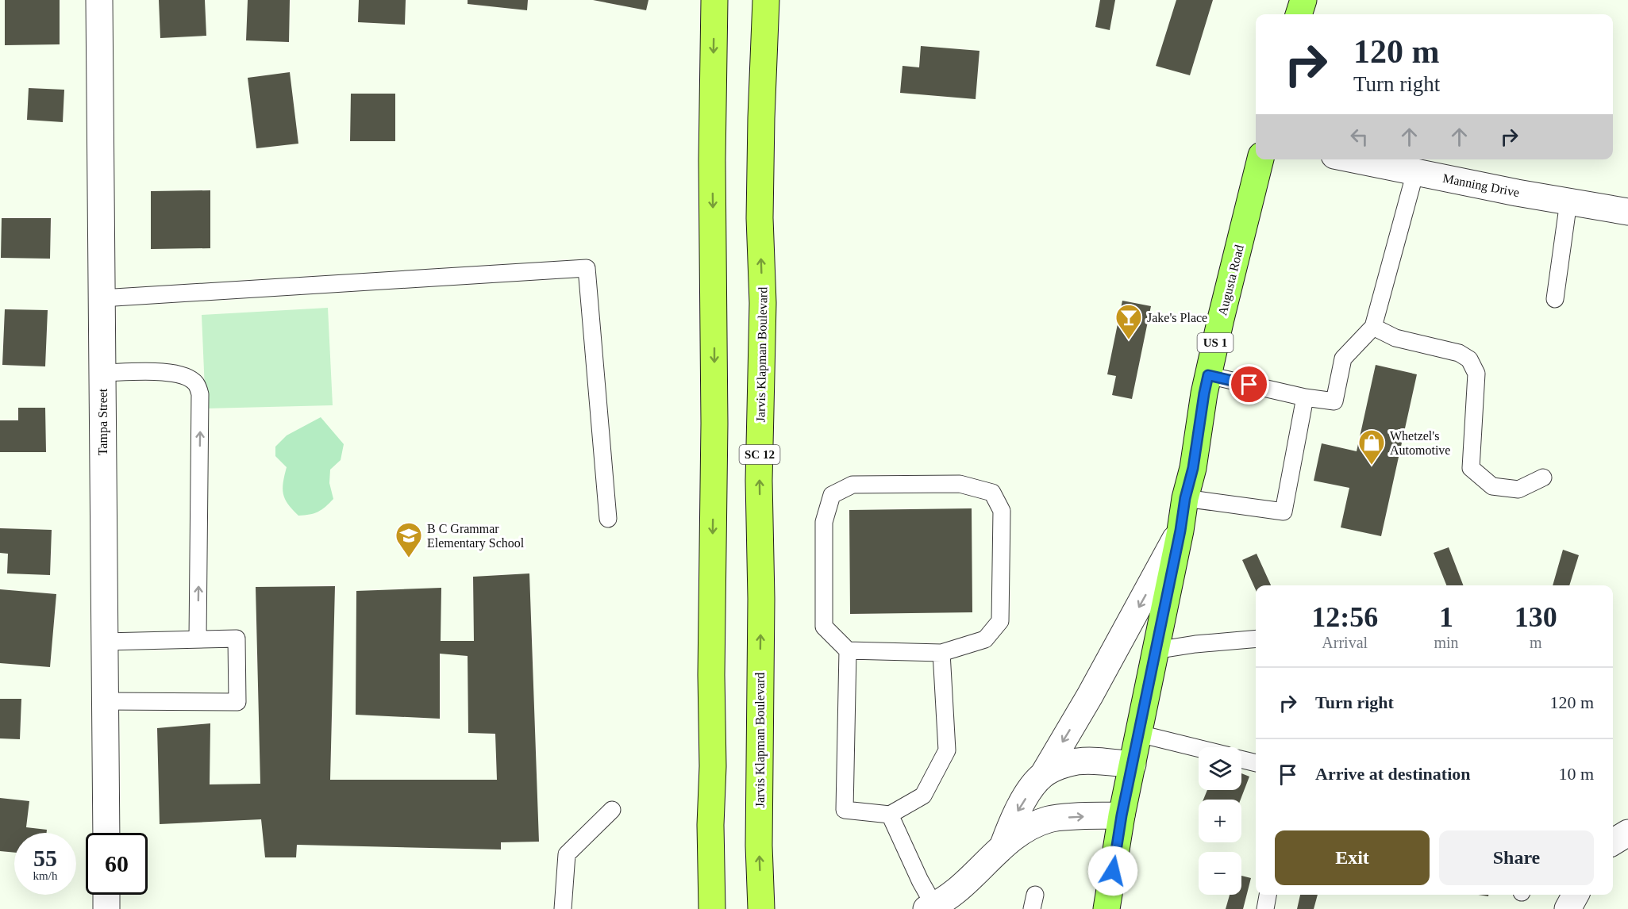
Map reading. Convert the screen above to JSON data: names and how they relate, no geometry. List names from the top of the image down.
{
  "streets": {
    "highway": ["Jarvis Klapman Boulevard", "SC 12"],
    "main road": ["Augusta Road", "US 1"],
    "street": ["Manning Drive", "Tampa Street"]
  },
  "places": {
    "bar": ["Jake's Place"],
    "shop": ["Whetzel's Automotive"],
    "school or university": ["B C Grammar Elementary School"]
  },
  "page": {
    "turn": ["120 m", "Turn right"],
    "eta": [
      "12:56",
      "Arrival",
      "1",
      "min",
      "130",
      "m"
    ],
    "list": [
      {
        "name": "Turn right",
        "value": "120 m"
      },
      {
        "name": "Arrive at destination",
        "value": "10 m"
      }
    ],
    "map_buttons": ["+", "−"],
    "buttons": ["Exit", "Share"],
    "speed": "55 km/h",
    "limit": "60"
  }
}
